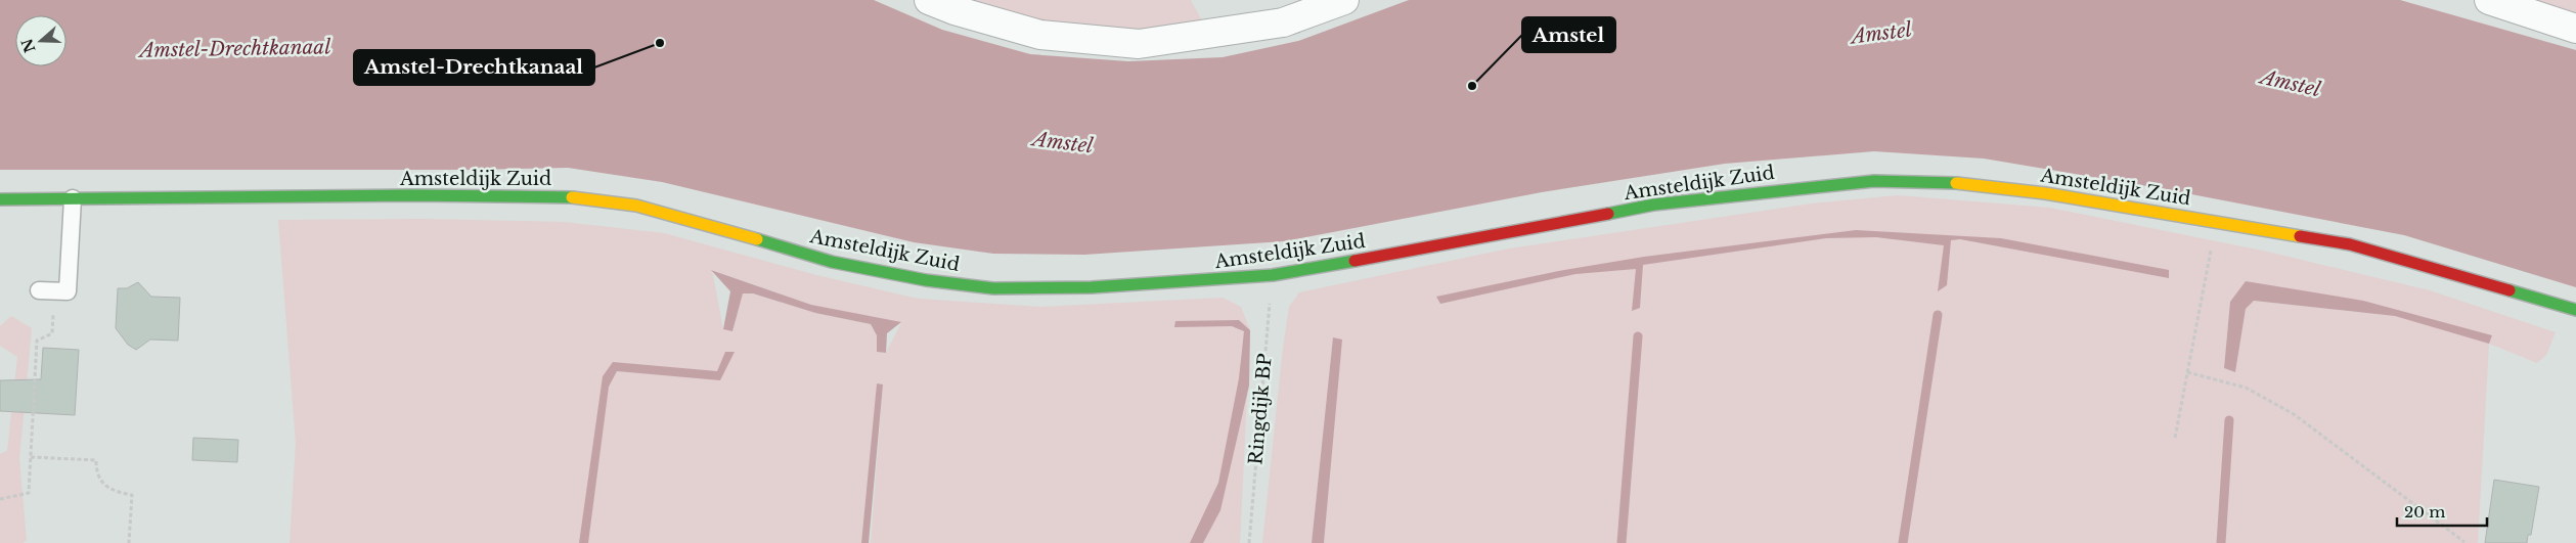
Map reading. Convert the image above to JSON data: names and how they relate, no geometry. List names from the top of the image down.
{
  "streets": {
    "street": ["Amsteldijk Zuid"],
    "path": ["Ringdijk BP"]
  },
  "crossings": [
    ["Amsteldijk Zuid", "Ringdijk BP"]
  ],
  "water": ["Amstel", "Amstel-Drechtkanaal"],
  "places": ["Amstel-Drechtkanaal", "Amstel"],
  "scale_bar": "20 m",
  "north": "left"
}
